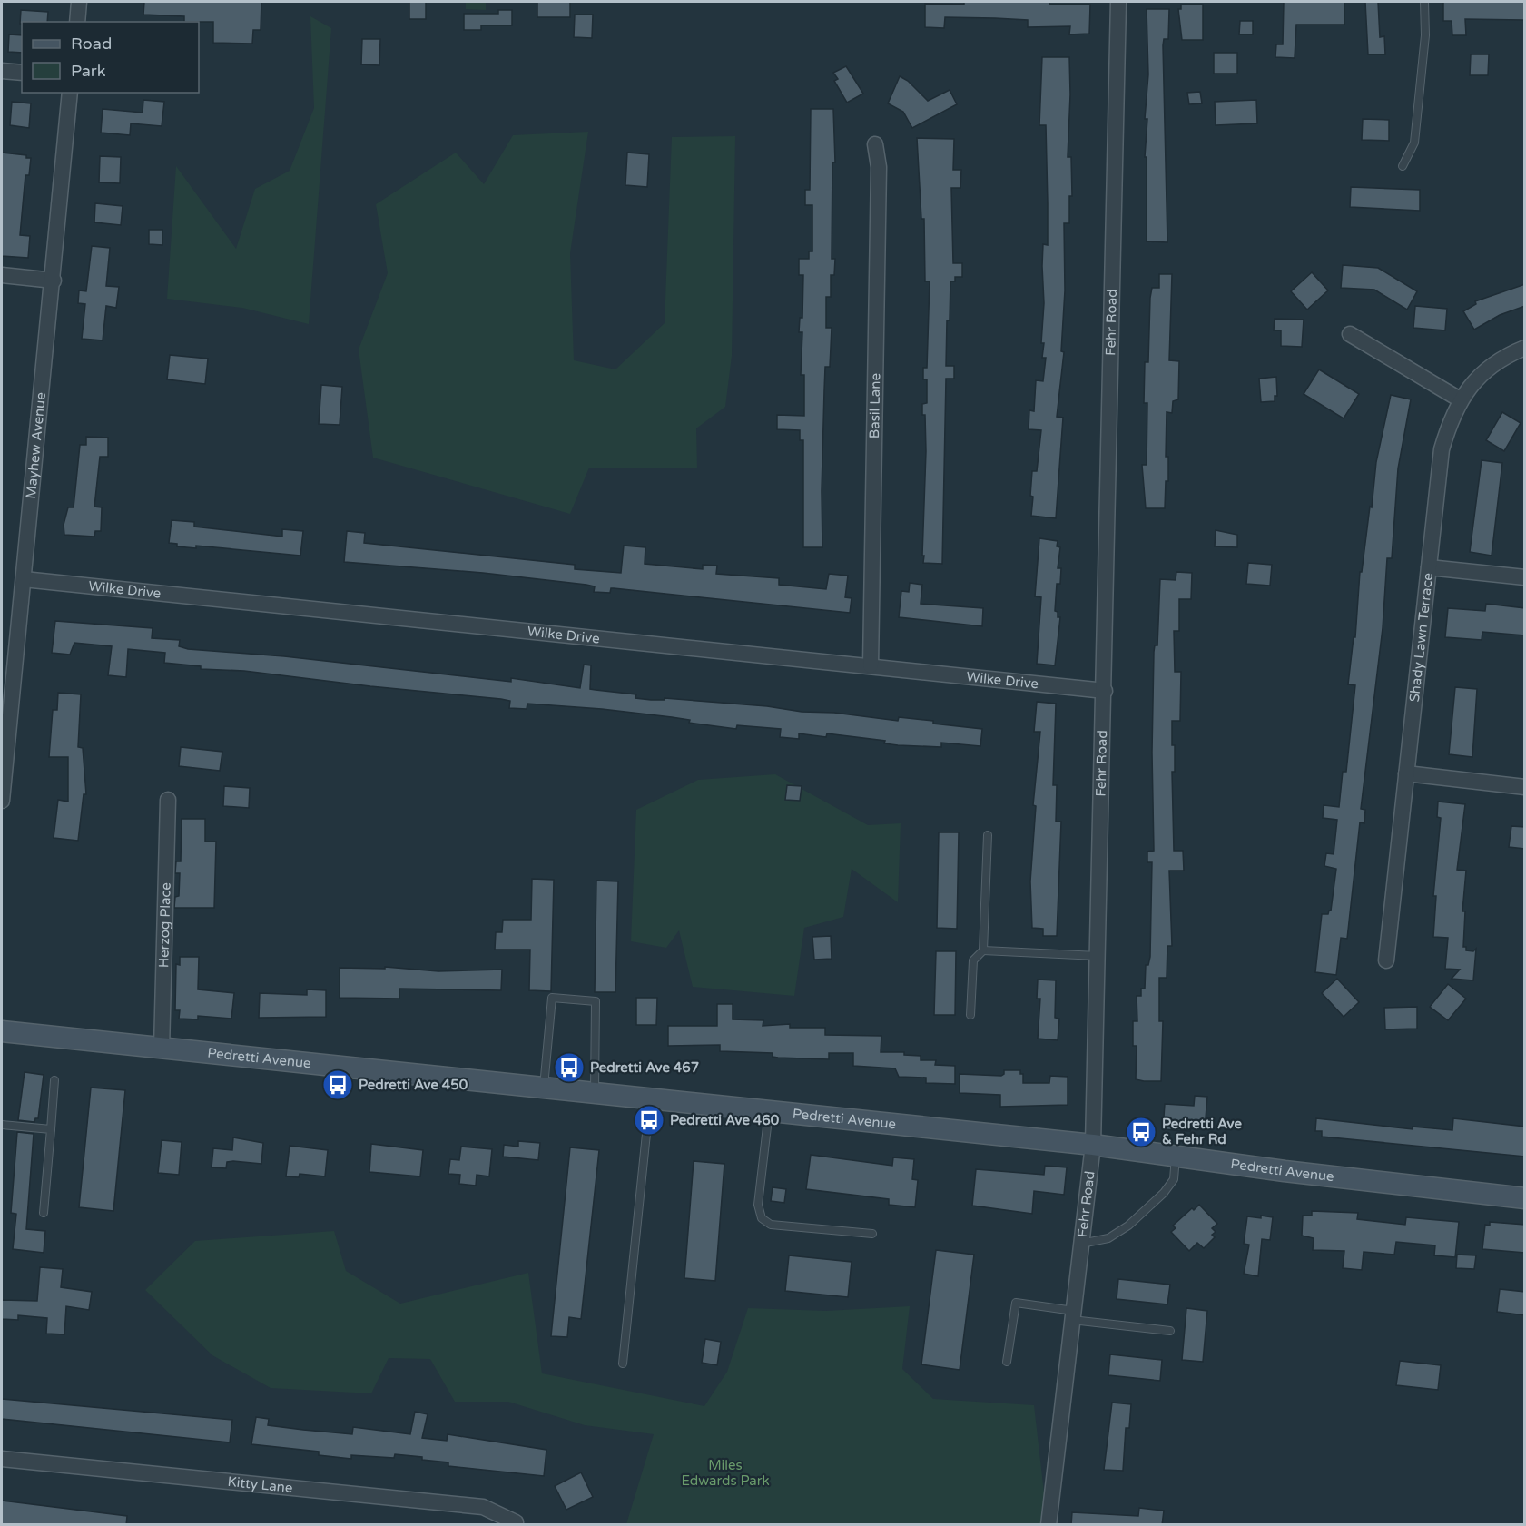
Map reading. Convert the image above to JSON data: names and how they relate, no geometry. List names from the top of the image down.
{
  "streets": {
    "street": [
      "Fehr Road",
      "Basil Lane",
      "Mayhew Avenue",
      "Wilke Drive",
      "Shady Lawn Terrace",
      "Herzog Place",
      "Pedretti Avenue",
      "Kitty Lane"
    ]
  },
  "crossings": [
    ["Fehr Road", "Wilke Drive"],
    ["Fehr Road", "Pedretti Avenue"],
    ["Basil Lane", "Wilke Drive"],
    ["Mayhew Avenue", "Wilke Drive"],
    ["Herzog Place", "Pedretti Avenue"]
  ],
  "parks": ["Miles Edwards Park"],
  "places": {
    "bus stop": [
      "Pedretti Ave 467",
      "Pedretti Ave 450",
      "Pedretti Ave 460",
      "Pedretti Ave & Fehr Rd"
    ]
  },
  "legend": ["Road", "Park"]
}
